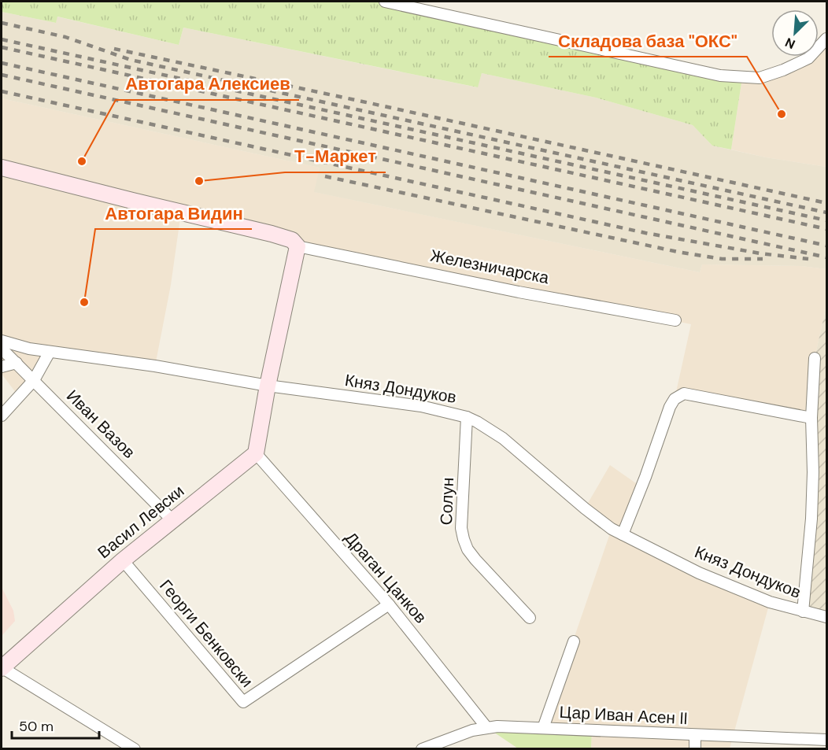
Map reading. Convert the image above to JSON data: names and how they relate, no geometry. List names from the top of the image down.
{
  "streets": {
    "street": [
      "Железничарска",
      "Княз Дондуков",
      "Иван Вазов",
      "Солун",
      "Васил Левски",
      "Драган Цанков",
      "Георги Бенковски",
      "Цар Иван Асен II"
    ]
  },
  "crossings": [
    ["Княз Дондуков", "Солун"],
    ["Иван Вазов", "Васил Левски"],
    ["Васил Левски", "Драган Цанков"],
    ["Васил Левски", "Георги Бенковски"],
    ["Драган Цанков", "Георги Бенковски"],
    ["Драган Цанков", "Цар Иван Асен II"]
  ],
  "places": [
    "Складова база \"ОКС\"",
    "Автогара Алексиев",
    "Т-Маркет",
    "Автогара Видин"
  ],
  "scale_bar": "50 m",
  "north": "bottom left"
}
